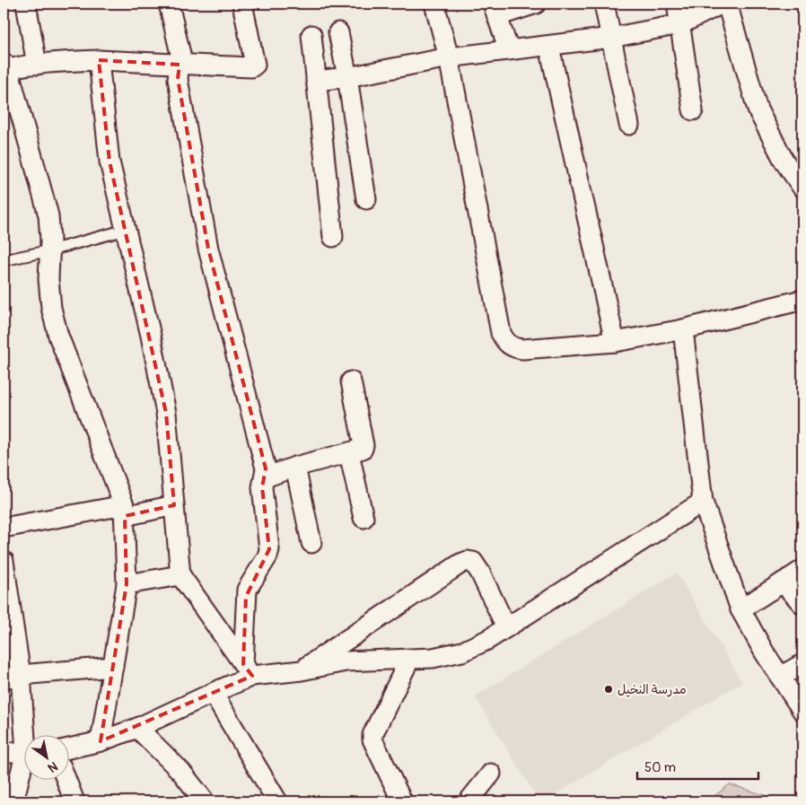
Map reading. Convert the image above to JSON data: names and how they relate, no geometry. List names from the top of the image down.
{
  "places": ["مدرسة النخيل"],
  "scale_bar": "50 m",
  "north": "bottom right"
}
